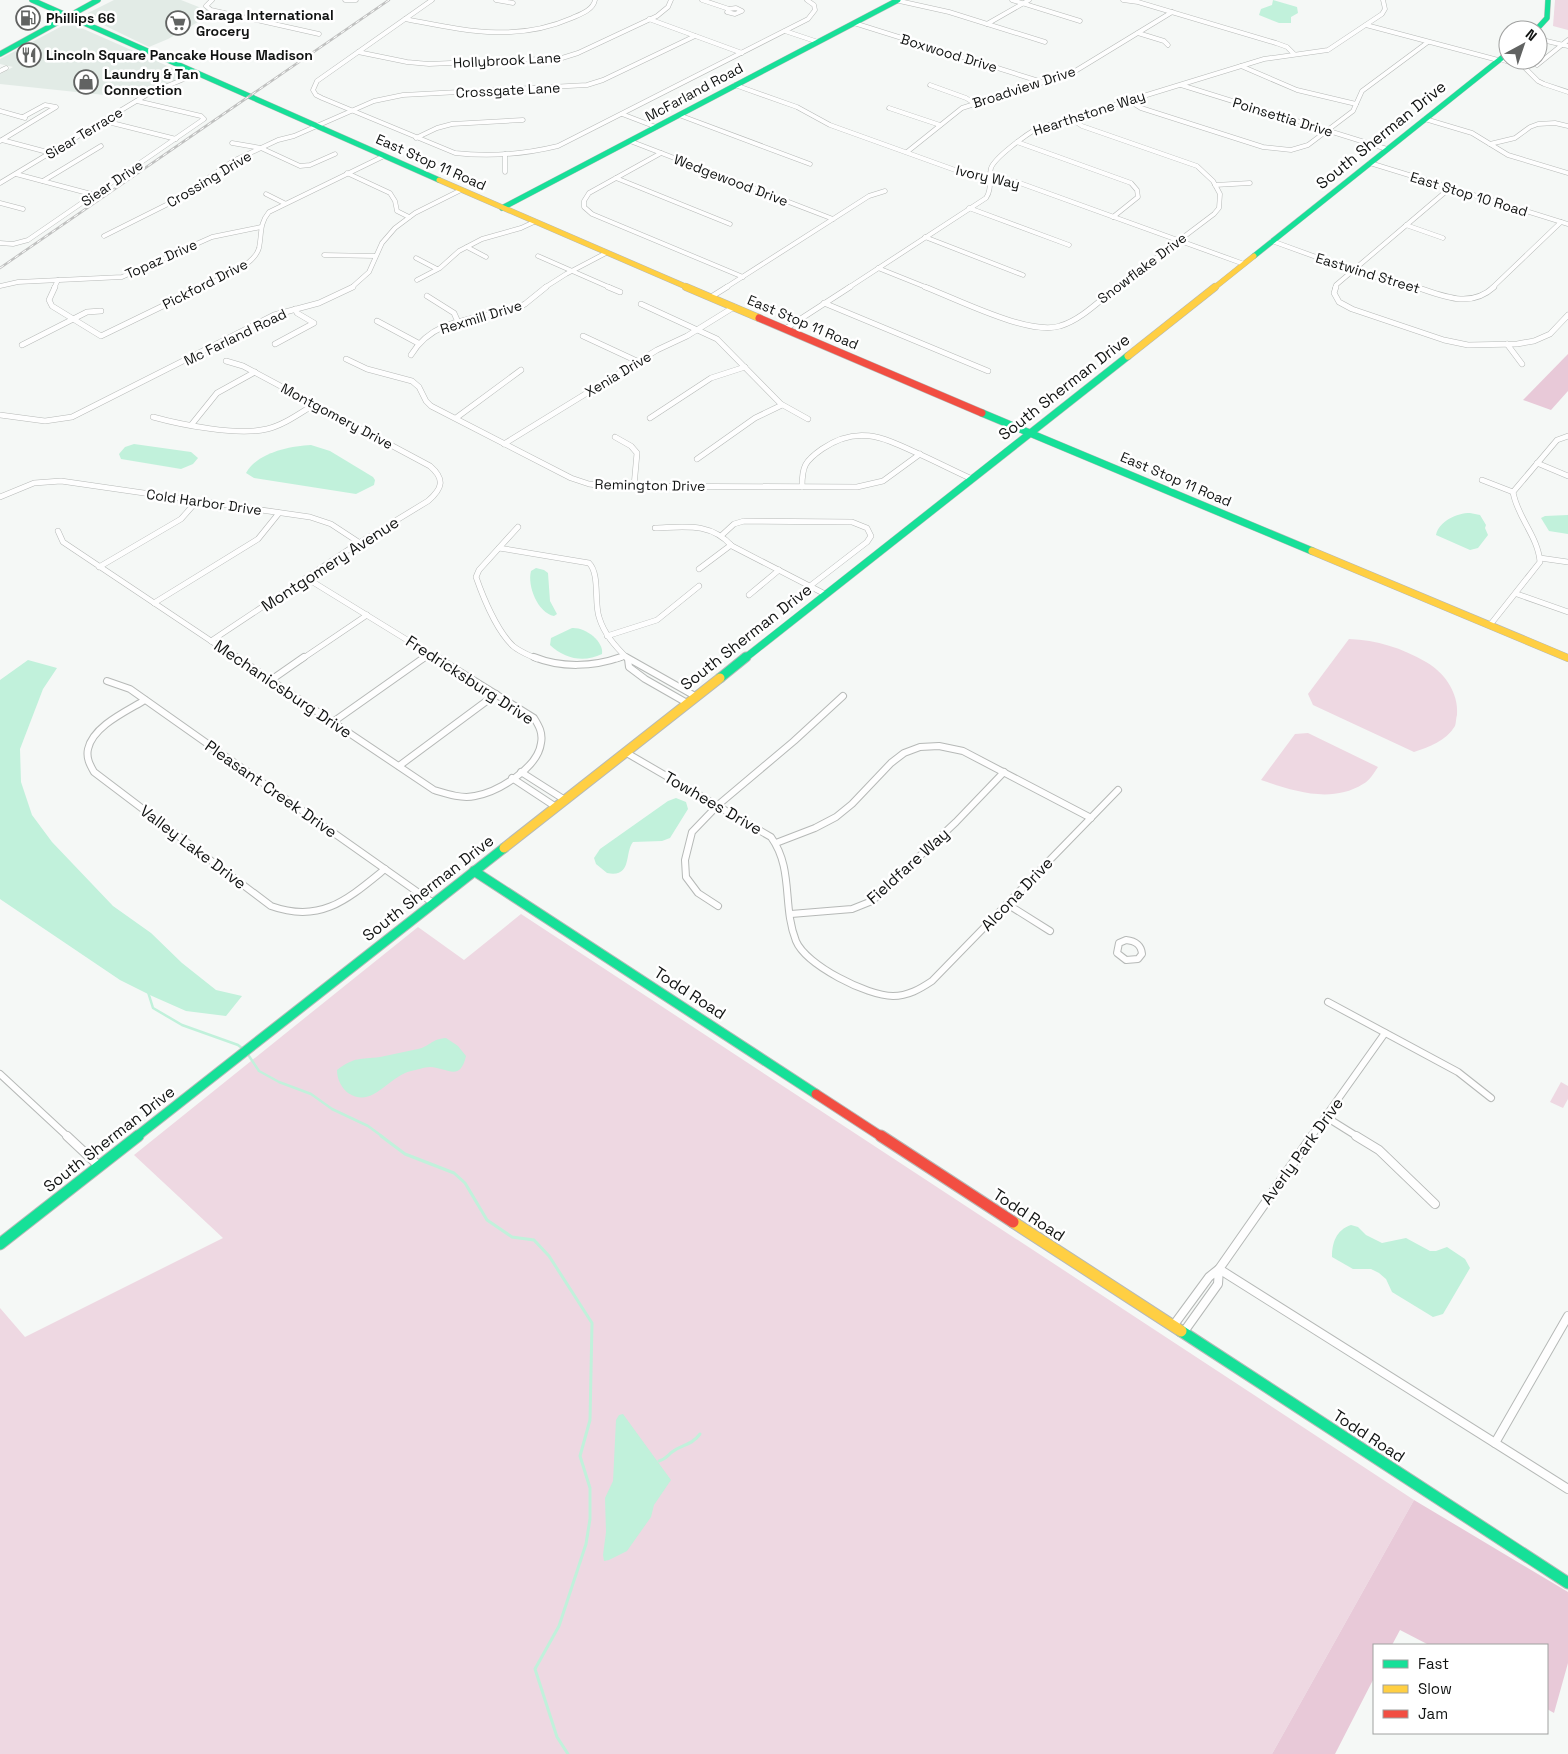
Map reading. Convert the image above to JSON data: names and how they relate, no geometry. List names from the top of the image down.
{
  "streets": {
    "street": [
      "Boxwood Drive",
      "Hollybrook Lane",
      "Broadview Drive",
      "Crossgate Lane",
      "McFarland Road",
      "Hearthstone Way",
      "Poinsettia Drive",
      "Siear Terrace",
      "South Sherman Drive",
      "East Stop 11 Road",
      "Ivory Way",
      "Crossing Drive",
      "Wedgewood Drive",
      "Siear Drive",
      "East Stop 10 Road",
      "Topaz Drive",
      "Snowflake Drive",
      "Eastwind Street",
      "Pickford Drive",
      "Rexmill Drive",
      "Mc Farland Road",
      "Xenia Drive",
      "Montgomery Drive",
      "Remington Drive",
      "Cold Harbor Drive",
      "Montgomery Avenue",
      "Fredricksburg Drive",
      "Mechanicsburg Drive",
      "Pleasant Creek Drive",
      "Towhees Drive",
      "Valley Lake Drive",
      "Fieldfare Way",
      "Alcona Drive",
      "Todd Road",
      "Averly Park Drive"
    ]
  },
  "crossings": [
    ["Boxwood Drive", "Broadview Drive"],
    ["Boxwood Drive", "McFarland Road"],
    ["Broadview Drive", "Ivory Way"],
    ["Crossgate Lane", "East Stop 11 Road"],
    ["Crossgate Lane", "Crossing Drive"],
    ["McFarland Road", "East Stop 11 Road"],
    ["McFarland Road", "Ivory Way"],
    ["McFarland Road", "Wedgewood Drive"],
    ["Hearthstone Way", "Poinsettia Drive"],
    ["Hearthstone Way", "East Stop 11 Road"],
    ["Hearthstone Way", "Ivory Way"],
    ["Hearthstone Way", "Snowflake Drive"],
    ["Poinsettia Drive", "South Sherman Drive"],
    ["Siear Terrace", "East Stop 11 Road"],
    ["Siear Terrace", "Siear Drive"],
    ["South Sherman Drive", "East Stop 11 Road"],
    ["South Sherman Drive", "Ivory Way"],
    ["South Sherman Drive", "East Stop 10 Road"],
    ["South Sherman Drive", "Eastwind Street"],
    ["South Sherman Drive", "Pleasant Creek Drive"],
    ["South Sherman Drive", "Towhees Drive"],
    ["South Sherman Drive", "Todd Road"],
    ["East Stop 11 Road", "Crossing Drive"],
    ["East Stop 11 Road", "Pickford Drive"],
    ["East Stop 11 Road", "Rexmill Drive"],
    ["East Stop 11 Road", "Mc Farland Road"],
    ["East Stop 11 Road", "Xenia Drive"],
    ["Ivory Way", "Snowflake Drive"],
    ["East Stop 10 Road", "Eastwind Street"],
    ["Topaz Drive", "Pickford Drive"],
    ["Xenia Drive", "Remington Drive"],
    ["Montgomery Drive", "Montgomery Avenue"],
    ["Cold Harbor Drive", "Montgomery Avenue"],
    ["Montgomery Avenue", "Fredricksburg Drive"],
    ["Montgomery Avenue", "Mechanicsburg Drive"],
    ["Fredricksburg Drive", "Mechanicsburg Drive"],
    ["Pleasant Creek Drive", "Valley Lake Drive"],
    ["Towhees Drive", "Fieldfare Way"],
    ["Towhees Drive", "Alcona Drive"],
    ["Todd Road", "Averly Park Drive"]
  ],
  "places": {
    "fuel station": ["Phillips 66"],
    "supermarket": ["Saraga International Grocery"],
    "restaurant": ["Lincoln Square Pancake House Madison"],
    "shop": ["Laundry & Tan Connection"]
  },
  "legend": ["Fast", "Slow", "Jam"],
  "north": "top right"
}
